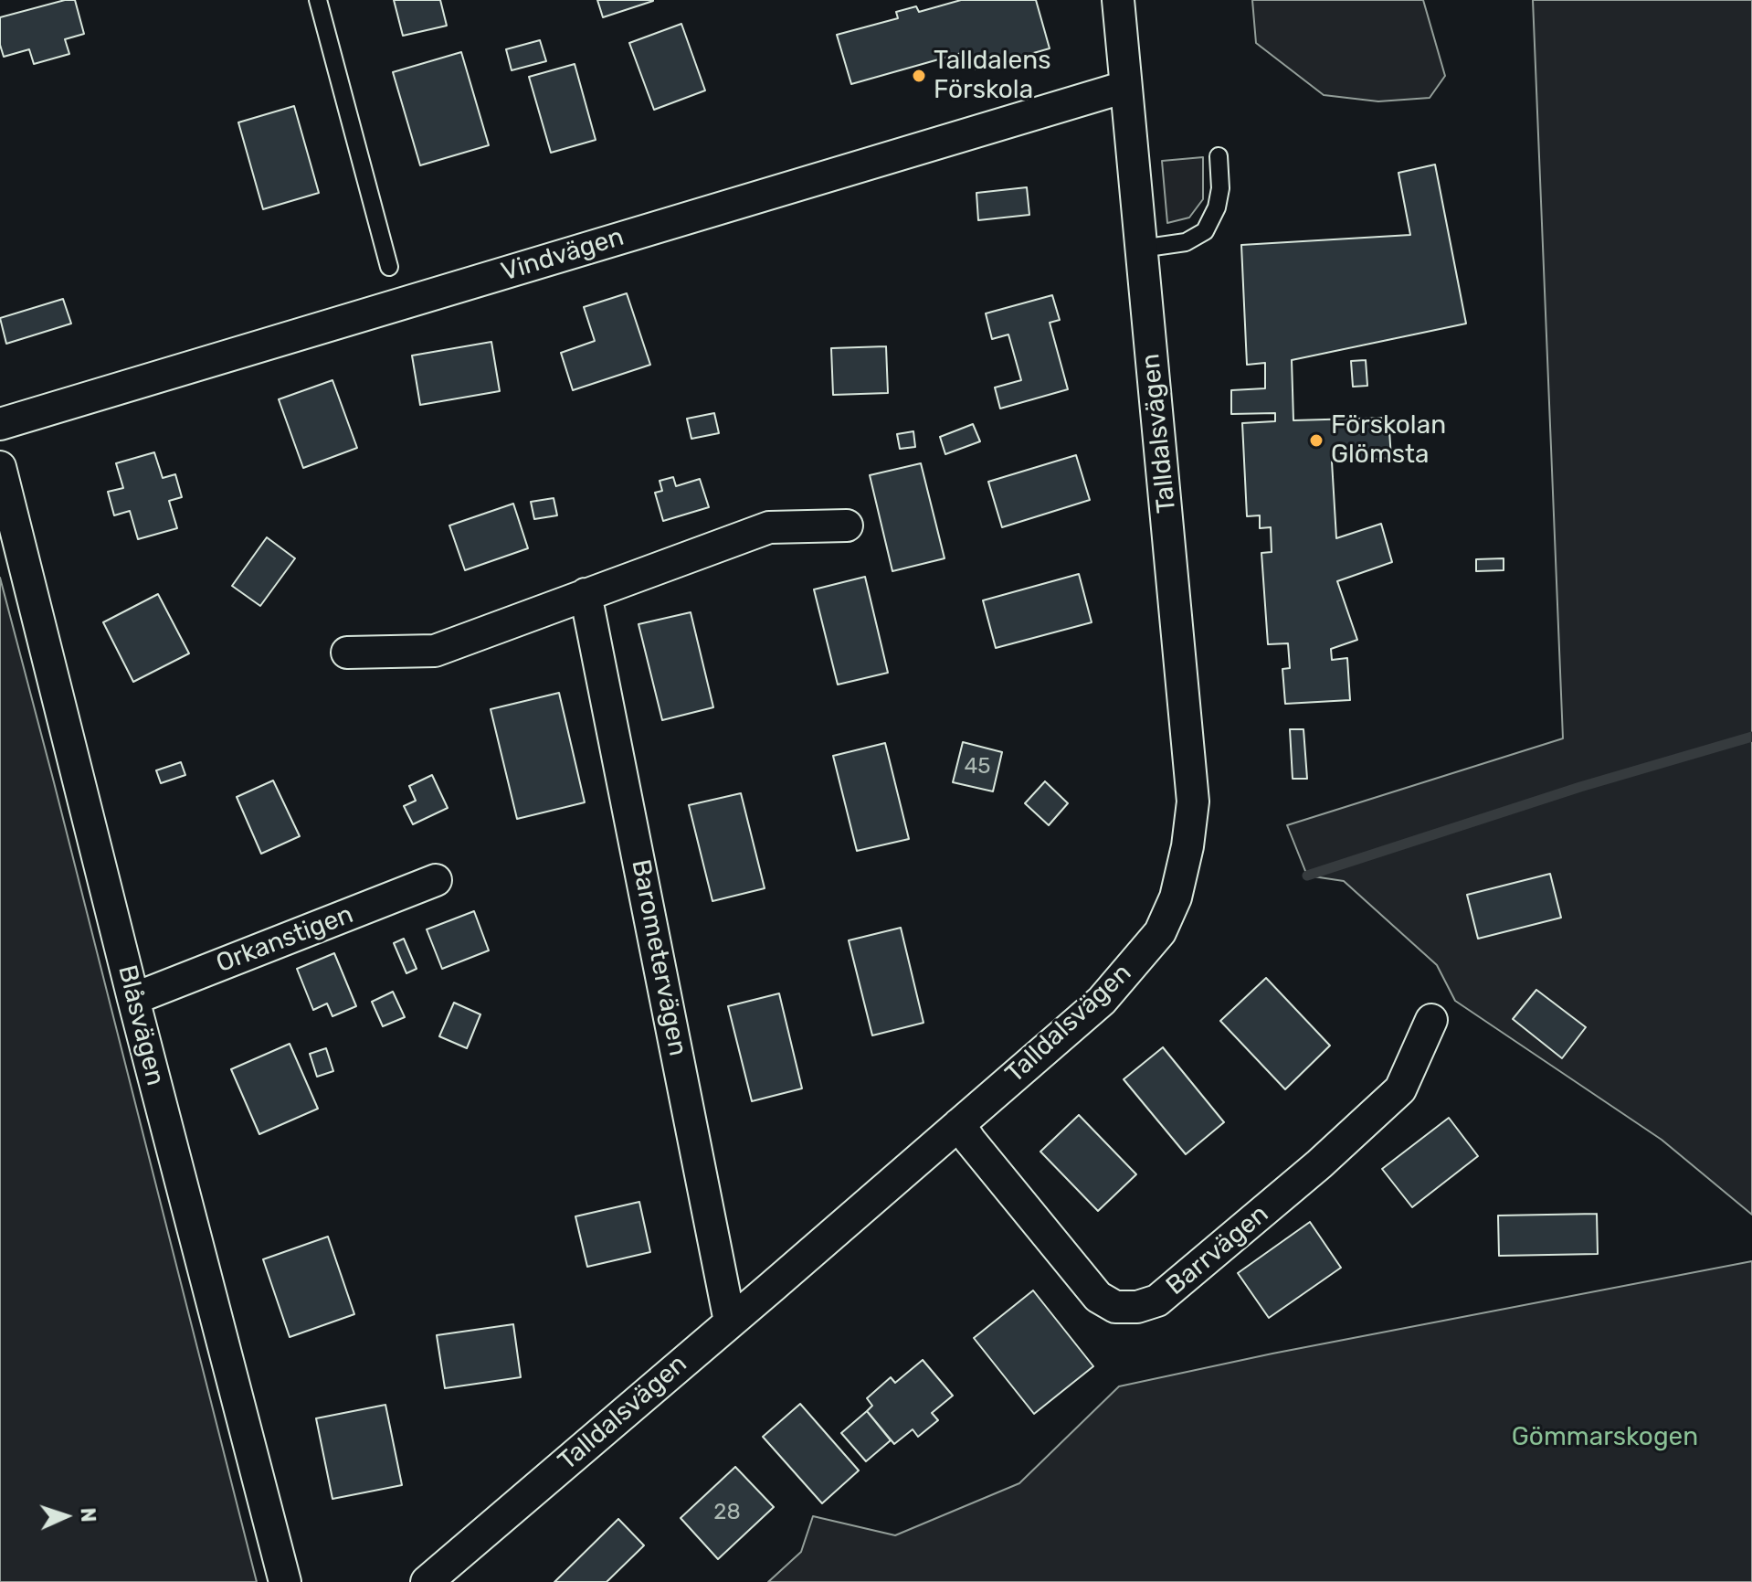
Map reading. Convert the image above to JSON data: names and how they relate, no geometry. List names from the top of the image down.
{
  "streets": {
    "street": [
      "Vindvägen",
      "Talldalsvägen",
      "Orkanstigen",
      "Barometervägen",
      "Blåsvägen",
      "Barrvägen"
    ]
  },
  "crossings": [
    ["Vindvägen", "Talldalsvägen"],
    ["Talldalsvägen", "Barometervägen"],
    ["Talldalsvägen", "Barrvägen"],
    ["Orkanstigen", "Blåsvägen"]
  ],
  "parks": ["Gömmarskogen"],
  "places": ["Talldalens Förskola", "Förskolan Glömsta"],
  "house_numbers": ["45", "28"],
  "north": "right"
}
